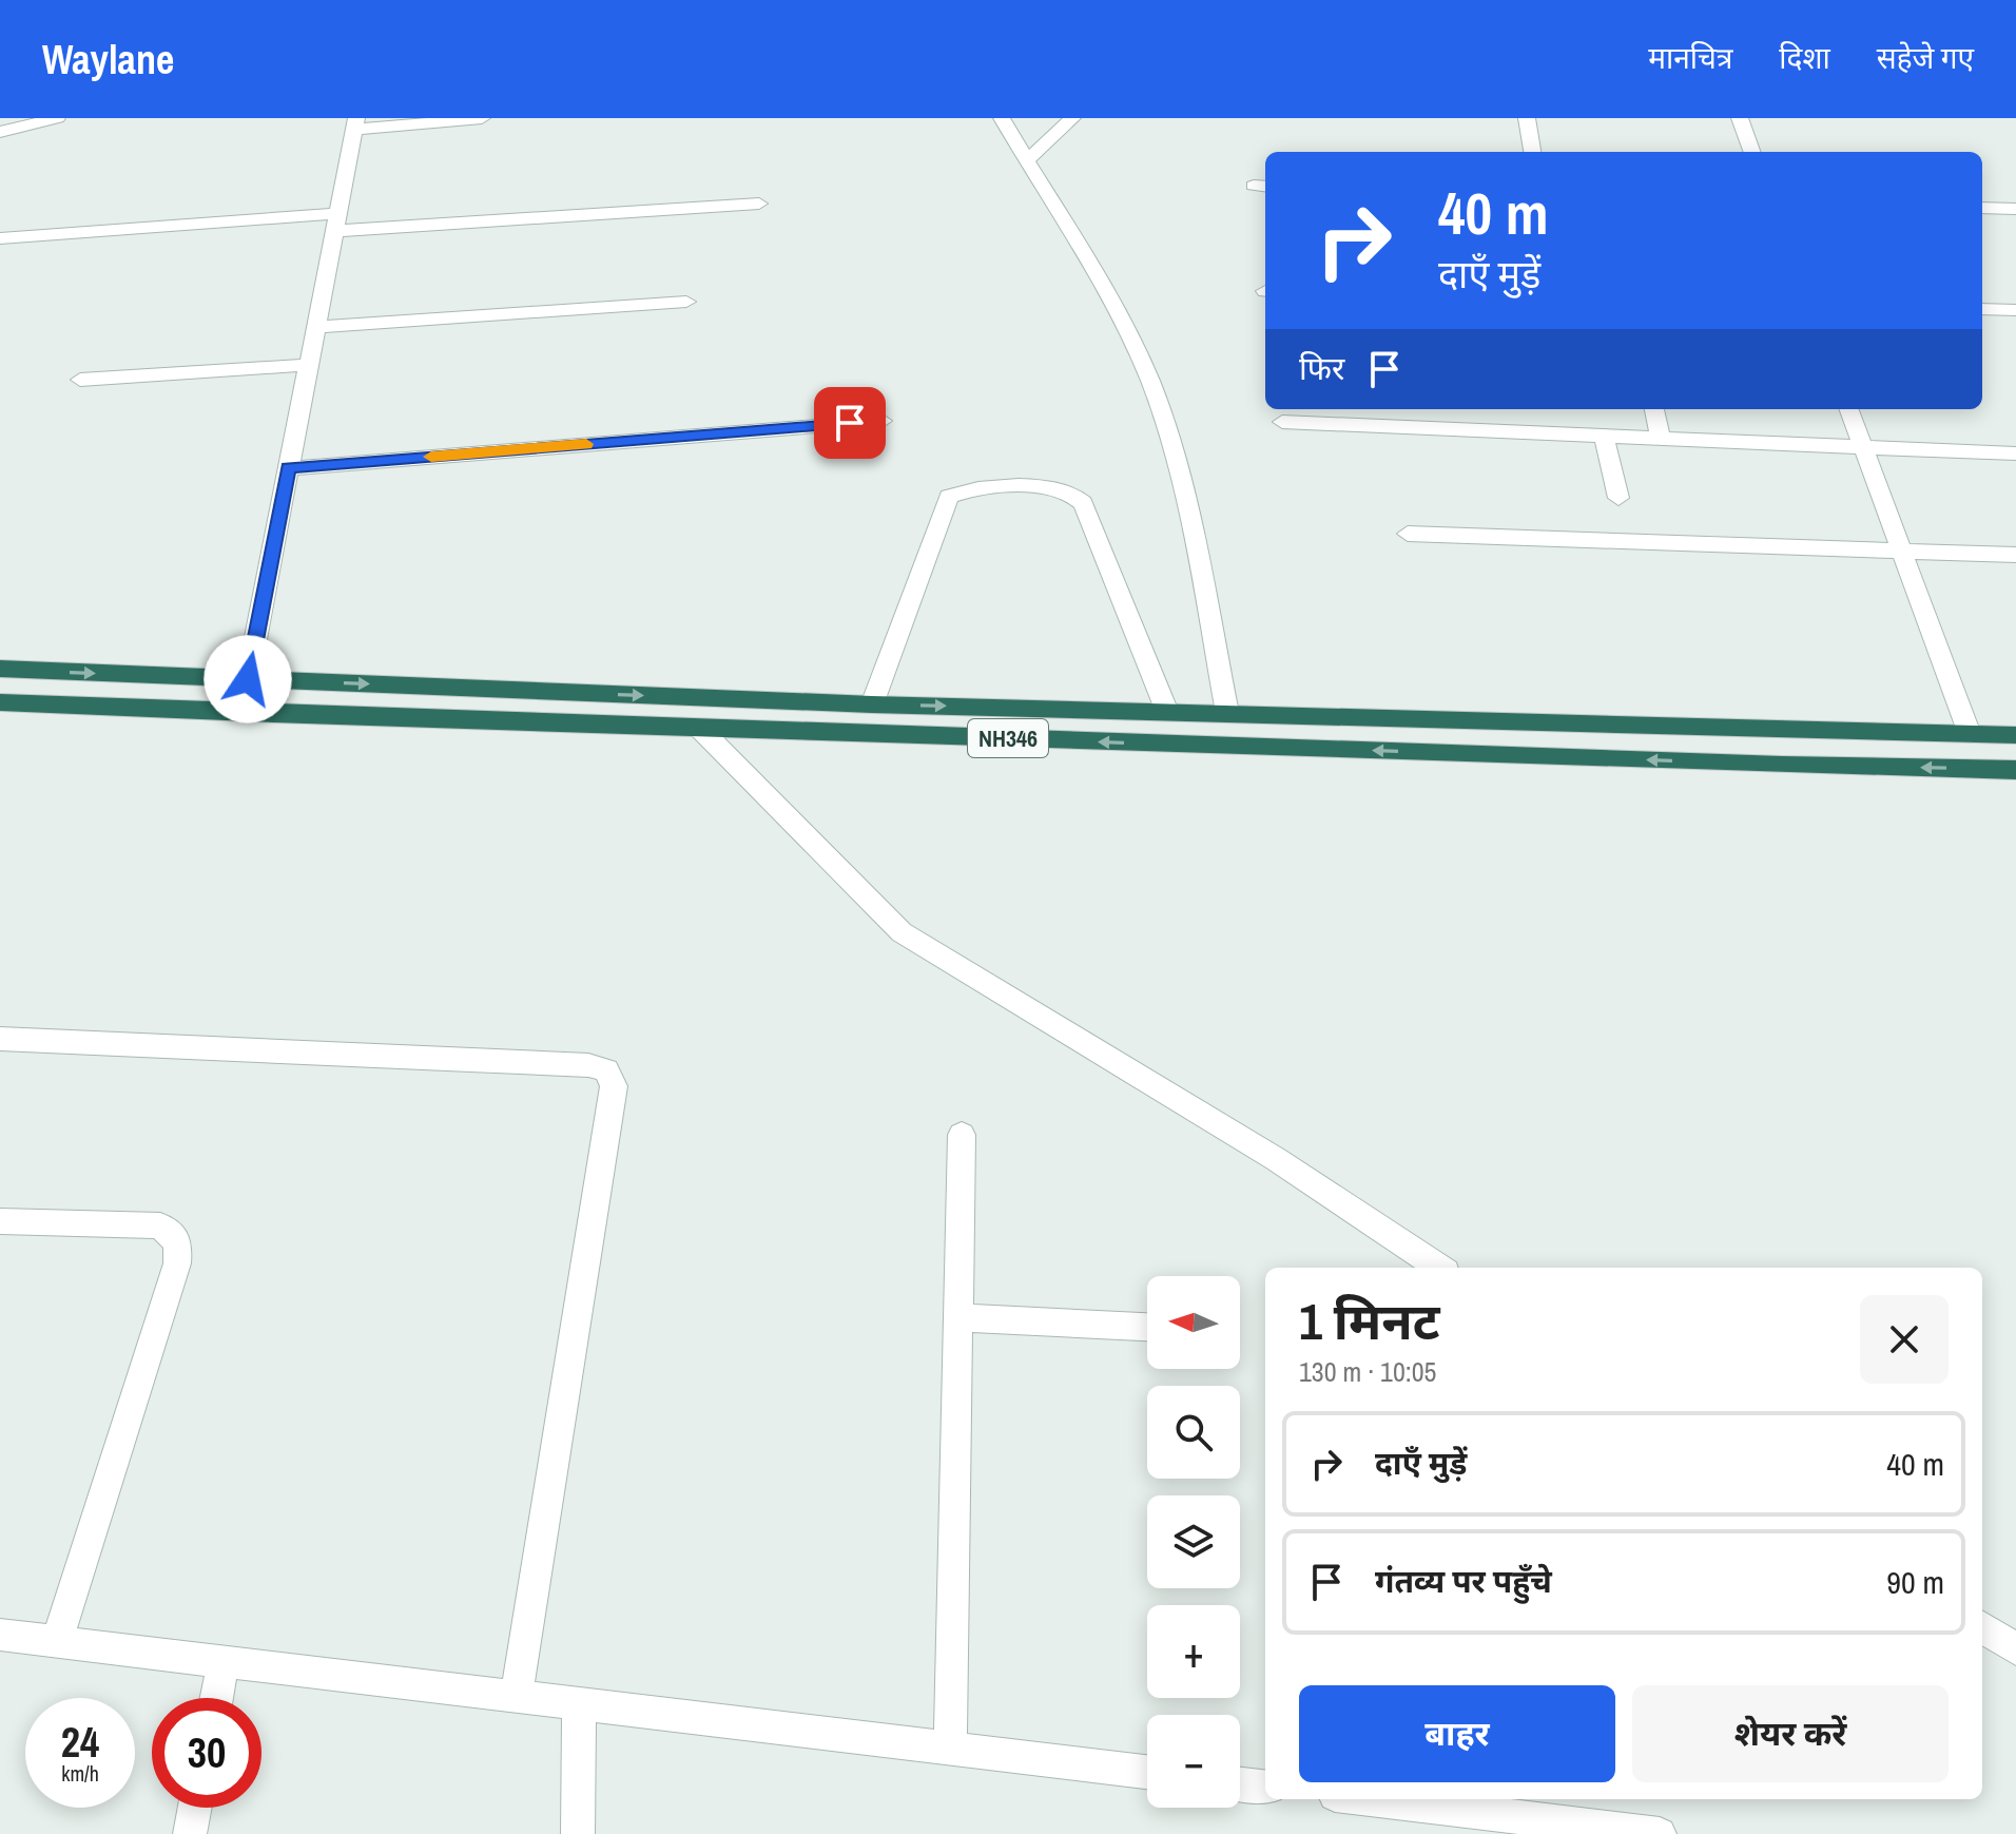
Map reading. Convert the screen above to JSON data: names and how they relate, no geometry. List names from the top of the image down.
{
  "streets": {
    "highway": ["NH346"]
  },
  "north": "left",
  "page": {
    "header": "Waylane",
    "nav": ["मानचित्र", "दिशा", "सहेजे गए"],
    "turn": ["40 m", "दाएँ मुड़ें"],
    "then": "फिर",
    "heading": ["1 मिनट", "130 m · 10:05"],
    "map_buttons": ["+", "−"],
    "list": [
      {
        "name": "दाएँ मुड़ें",
        "value": "40 m"
      },
      {
        "name": "गंतव्य पर पहुँचे",
        "value": "90 m"
      }
    ],
    "buttons": ["बाहर", "शेयर करें"],
    "speed": "24 km/h",
    "limit": "30"
  }
}
